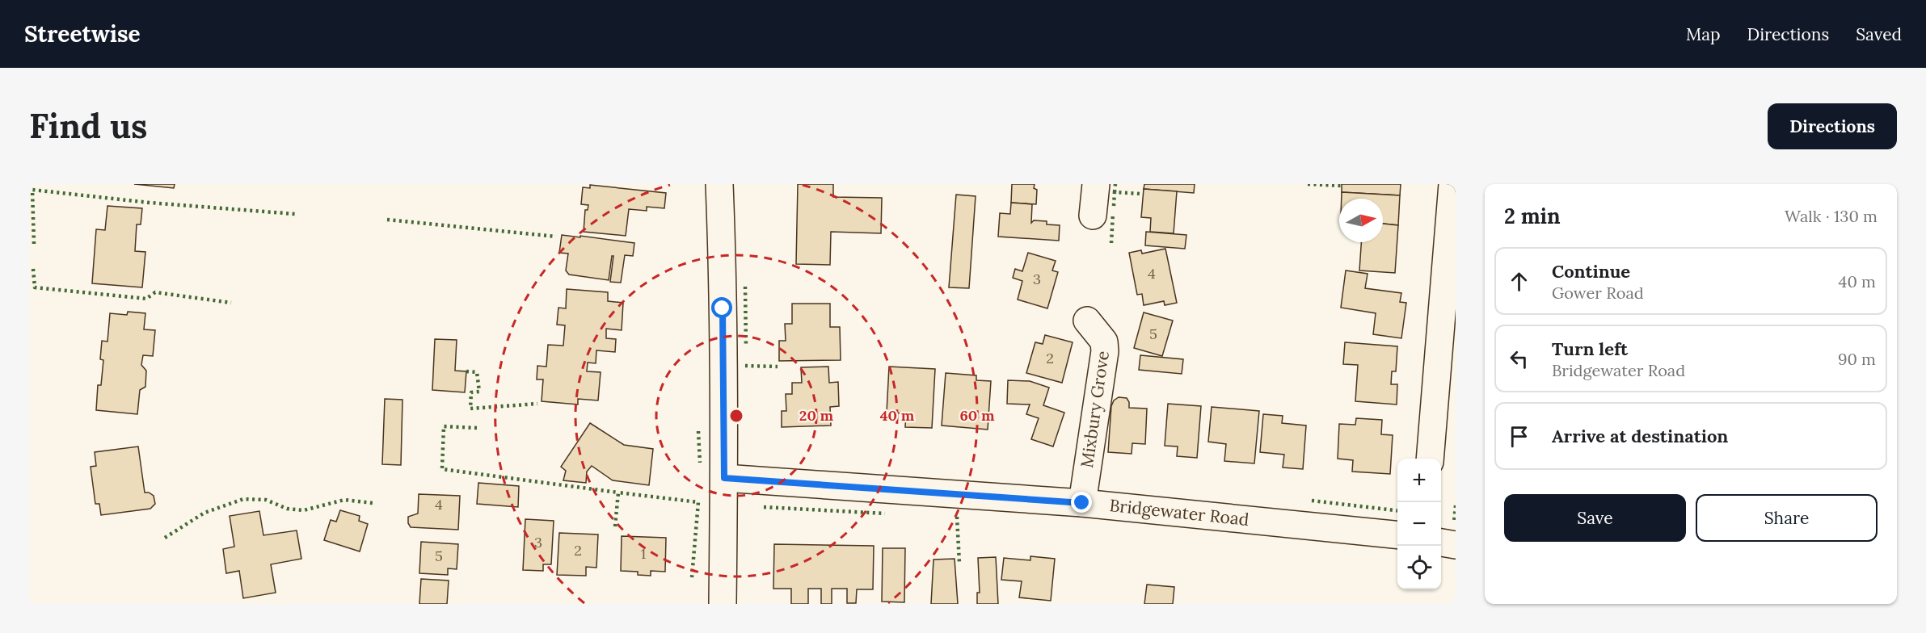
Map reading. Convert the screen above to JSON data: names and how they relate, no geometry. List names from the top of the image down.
{
  "streets": {
    "street": ["Mixbury Grove", "Bridgewater Road"]
  },
  "crossings": [
    ["Mixbury Grove", "Bridgewater Road"]
  ],
  "house_numbers": [
    "4",
    "3",
    "5",
    "2",
    "4",
    "3",
    "2",
    "1",
    "5"
  ],
  "north": "right",
  "page": {
    "header": "Streetwise",
    "nav": ["Map", "Directions", "Saved"],
    "buttons": [
      "Directions",
      ["Save", "Share"]
    ],
    "title": "Find us",
    "heading": ["2 min", "Walk · 130 m"],
    "list": [
      ["Continue", "Gower Road", "40 m"],
      ["Turn left", "Bridgewater Road", "90 m"],
      "Arrive at destination"
    ],
    "map_buttons": ["+", "−"]
  },
  "rings": ["20 m", "40 m", "60 m"]
}
